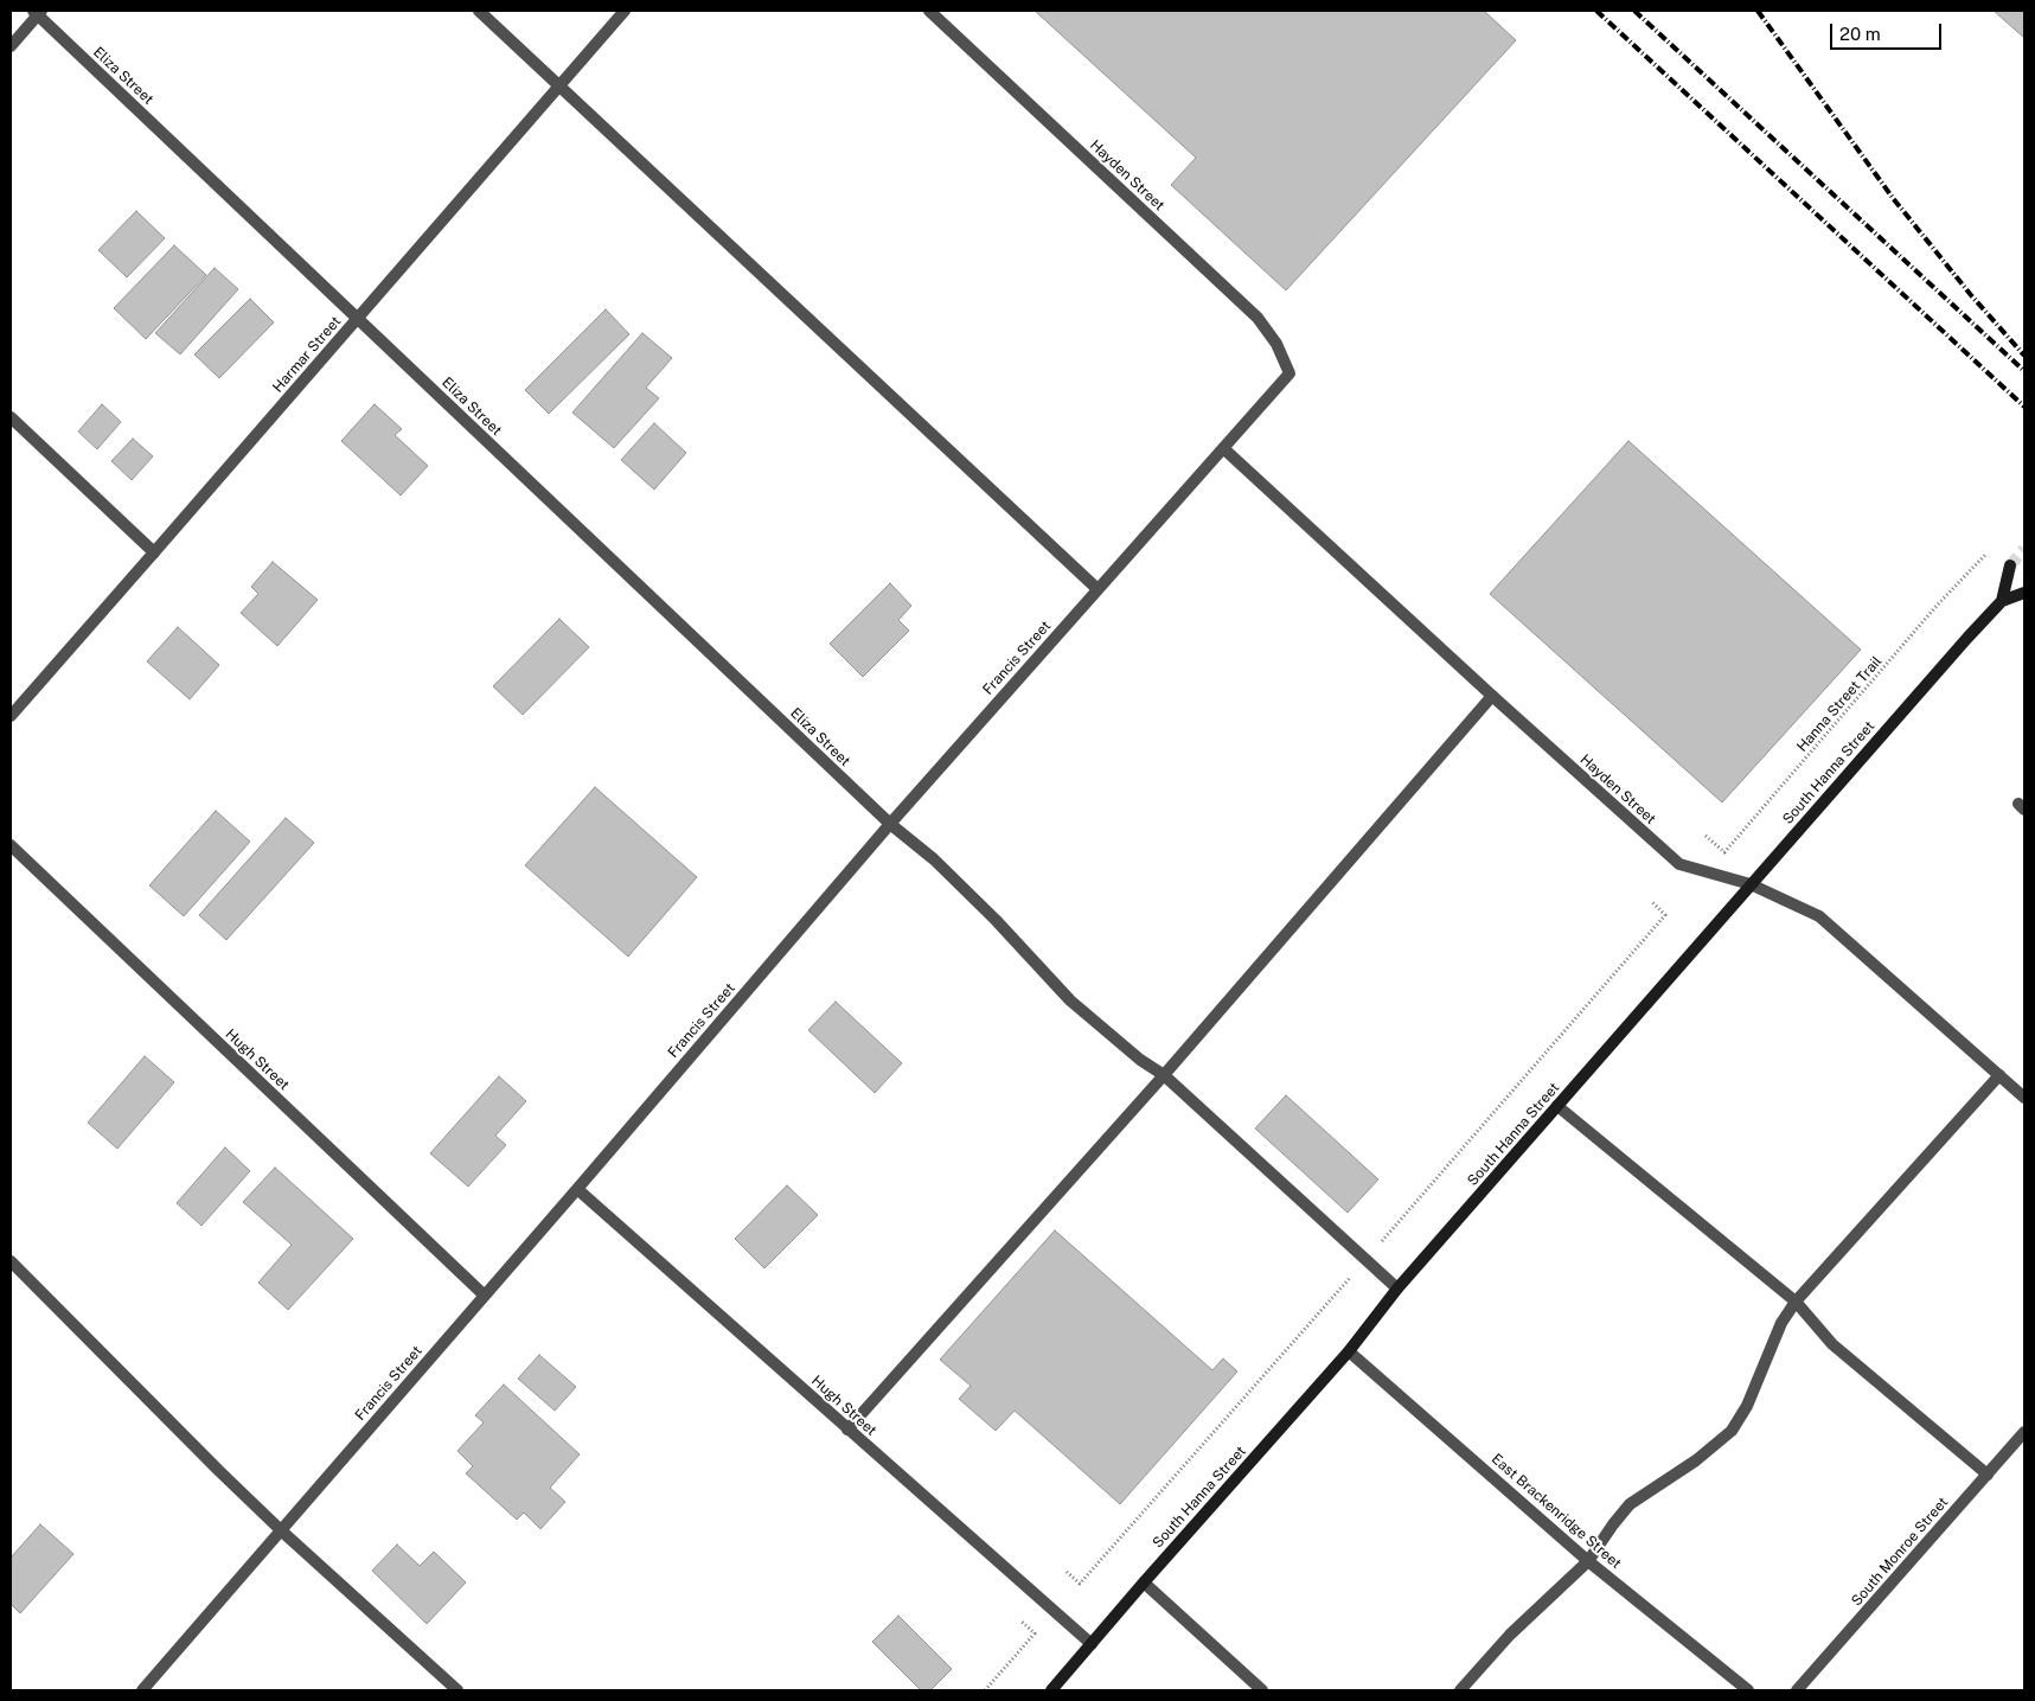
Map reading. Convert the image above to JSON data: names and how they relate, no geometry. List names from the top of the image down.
{
  "streets": {
    "street": [
      "Eliza Street",
      "Hayden Street",
      "Harmar Street",
      "Francis Street",
      "South Hanna Street",
      "Hugh Street",
      "East Brackenridge Street",
      "South Monroe Street"
    ],
    "path": ["Hanna Street Trail"]
  },
  "crossings": [
    ["Eliza Street", "Harmar Street"],
    ["Eliza Street", "Francis Street"],
    ["Eliza Street", "South Hanna Street"],
    ["Hayden Street", "Francis Street"],
    ["Hayden Street", "South Hanna Street"],
    ["Francis Street", "Hugh Street"],
    ["South Hanna Street", "Hugh Street"],
    ["South Hanna Street", "East Brackenridge Street"]
  ],
  "scale_bar": "20 m"
}
